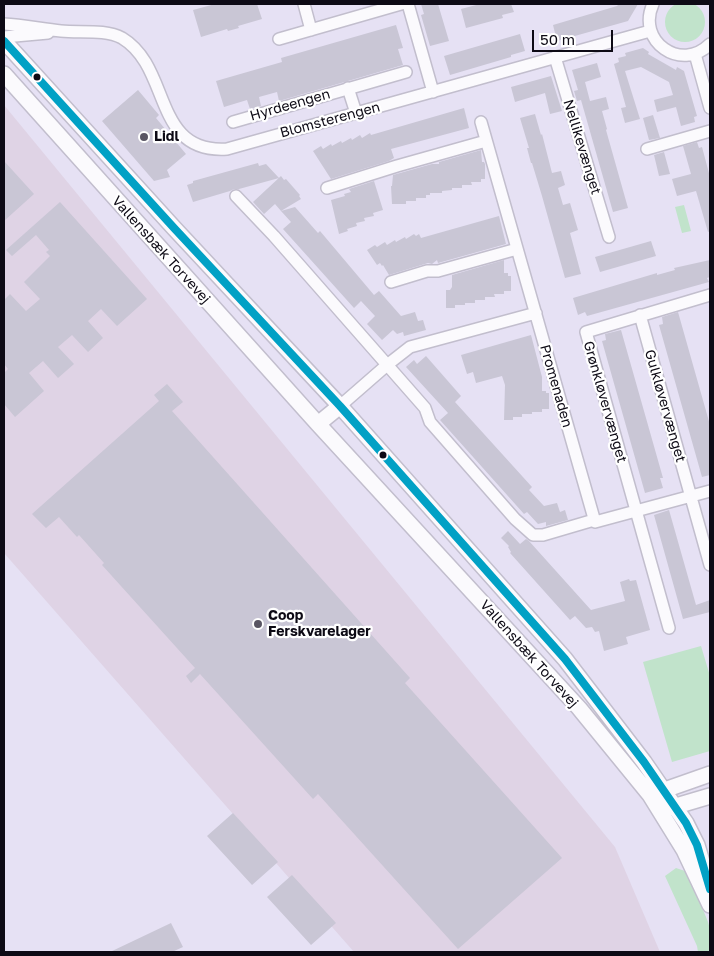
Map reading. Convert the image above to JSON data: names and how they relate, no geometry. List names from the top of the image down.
{
  "streets": {
    "street": [
      "Hyrdeengen",
      "Blomsterengen",
      "Nellikevænget",
      "Vallensbæk Torvevej",
      "Promenaden",
      "Grønkløvervænget",
      "Gulkløvervænget"
    ]
  },
  "crossings": [
    ["Hyrdeengen", "Blomsterengen"],
    ["Blomsterengen", "Nellikevænget"],
    ["Blomsterengen", "Vallensbæk Torvevej"],
    ["Grønkløvervænget", "Gulkløvervænget"]
  ],
  "places": ["Lidl", "Coop Ferskvarelager"],
  "scale_bar": "50 m"
}
